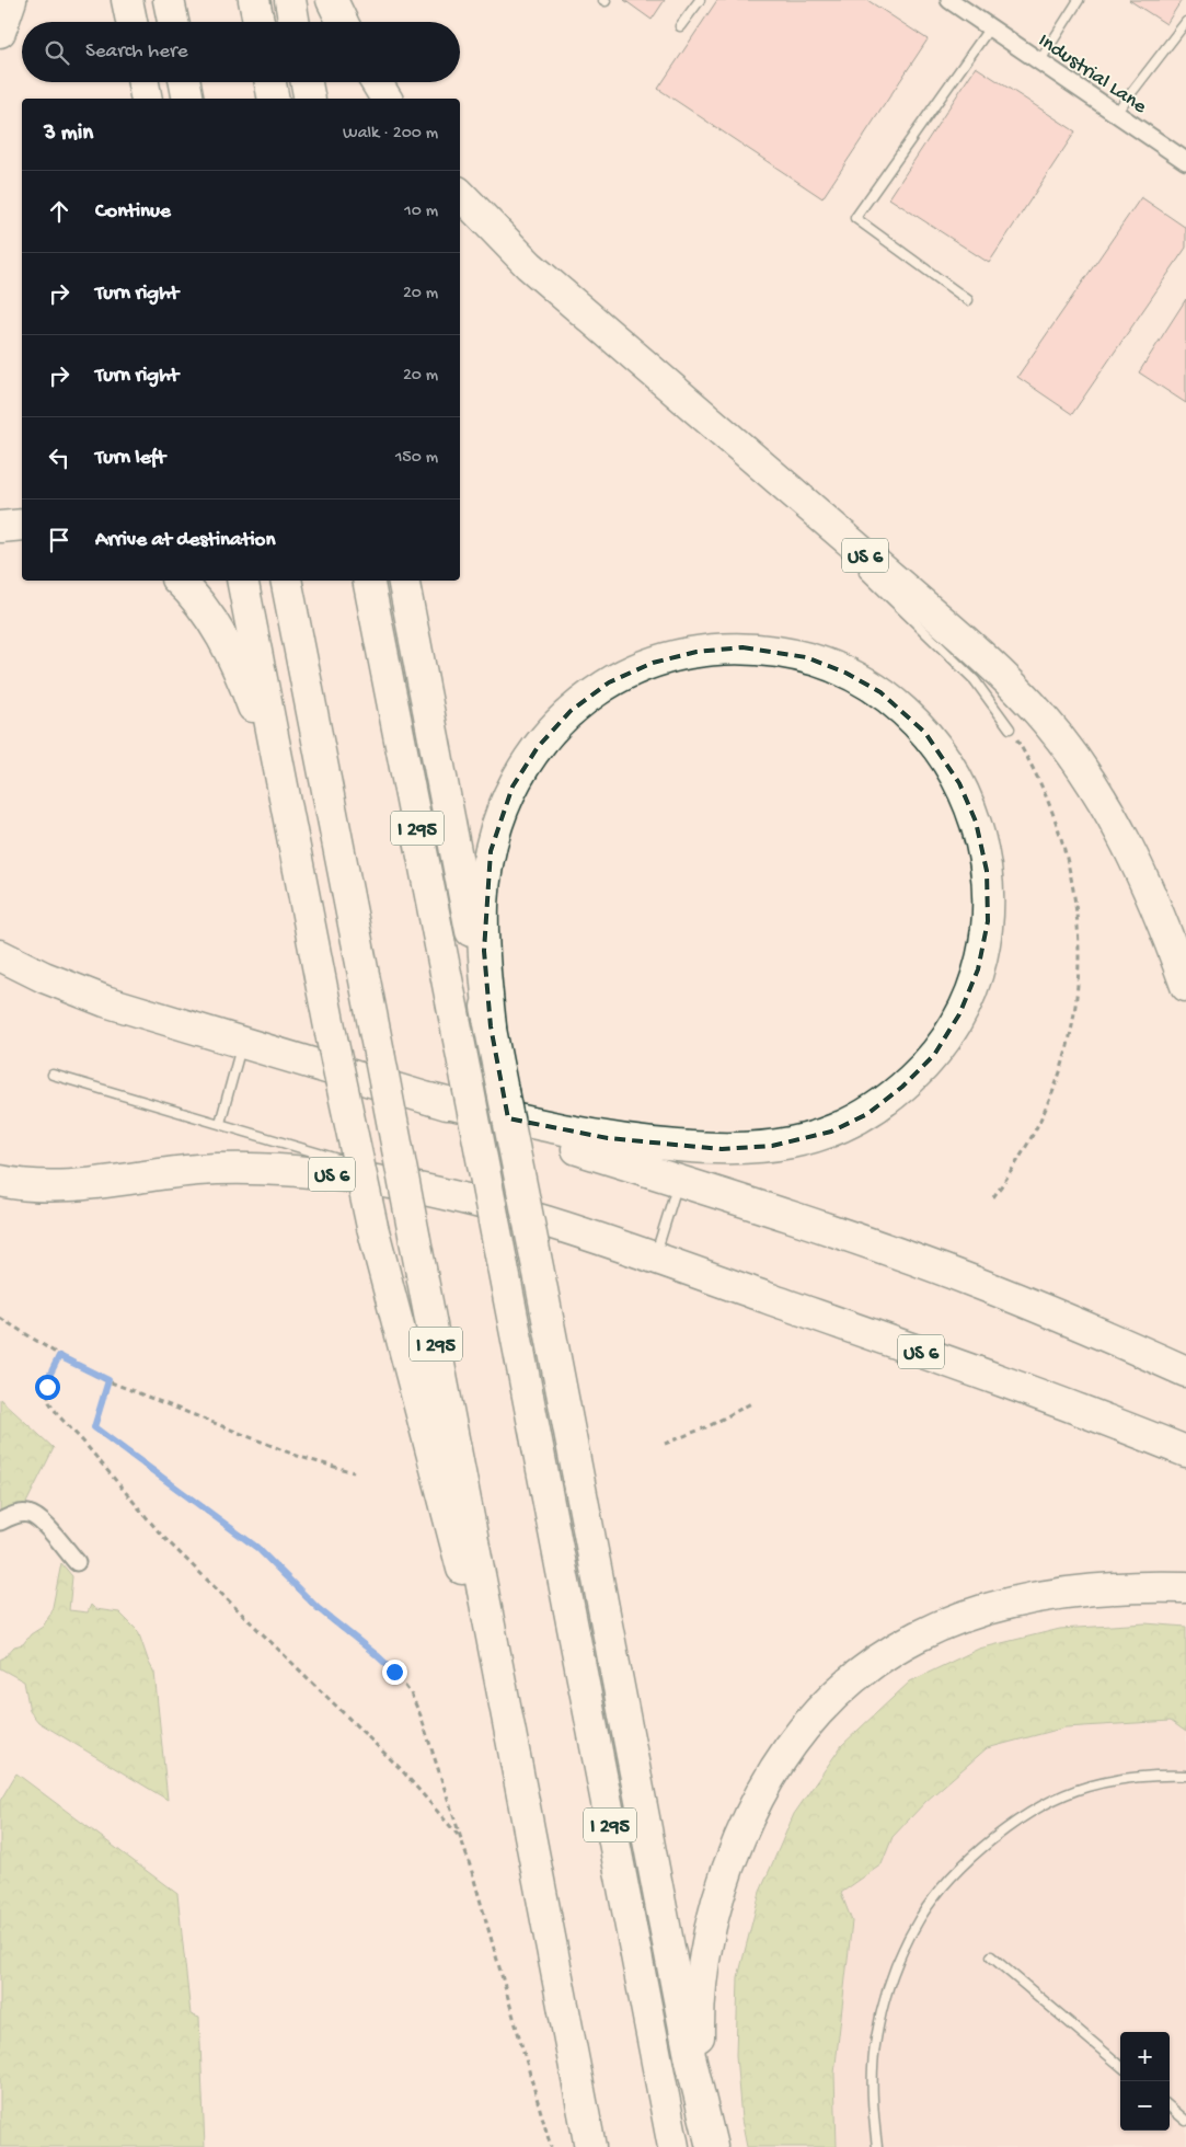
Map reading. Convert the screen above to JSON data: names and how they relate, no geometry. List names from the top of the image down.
{
  "streets": {
    "highway": ["US 6", "I 295"],
    "street": ["Industrial Lane"]
  },
  "page": {
    "search": "Search here",
    "heading": ["3 min", "Walk · 200 m"],
    "list": [
      ["Continue", "10 m"],
      ["Turn right", "20 m"],
      ["Turn right", "20 m"],
      ["Turn left", "150 m"],
      "Arrive at destination"
    ],
    "map_buttons": ["+", "−"]
  }
}
